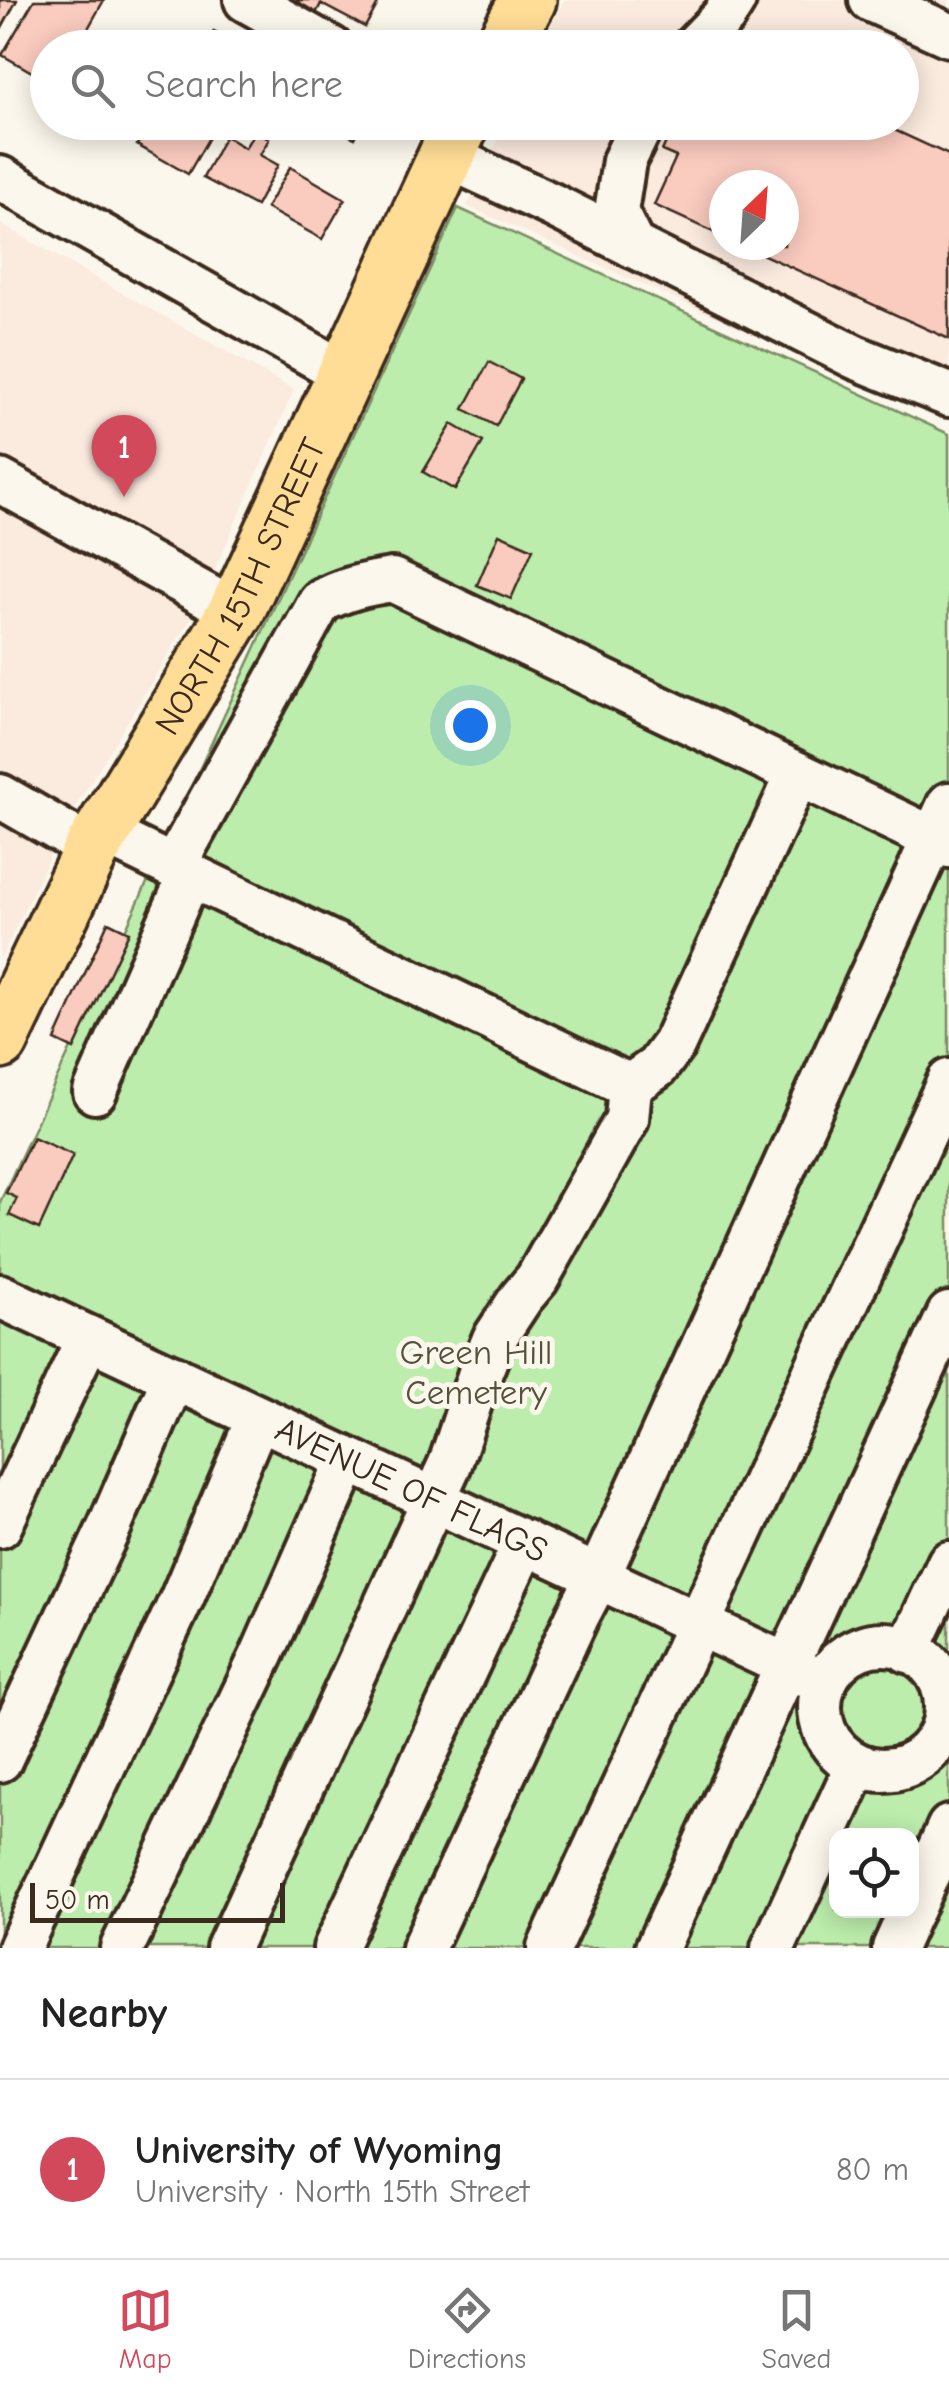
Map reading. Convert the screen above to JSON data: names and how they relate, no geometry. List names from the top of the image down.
{
  "streets": {
    "main road": ["NORTH 15TH STREET"],
    "street": ["AVENUE OF FLAGS"]
  },
  "parks": ["Green Hill Cemetery"],
  "scale_bar": "50 m",
  "north": "top right",
  "page": {
    "search": "Search here",
    "pins": "1",
    "scale": "50 m",
    "heading": "Nearby",
    "list": [
      {
        "mark": "1",
        "name": "University of Wyoming",
        "note": "University · North 15th Street",
        "value": "80 m"
      }
    ],
    "nav": ["Map", "Directions", "Saved"]
  }
}
